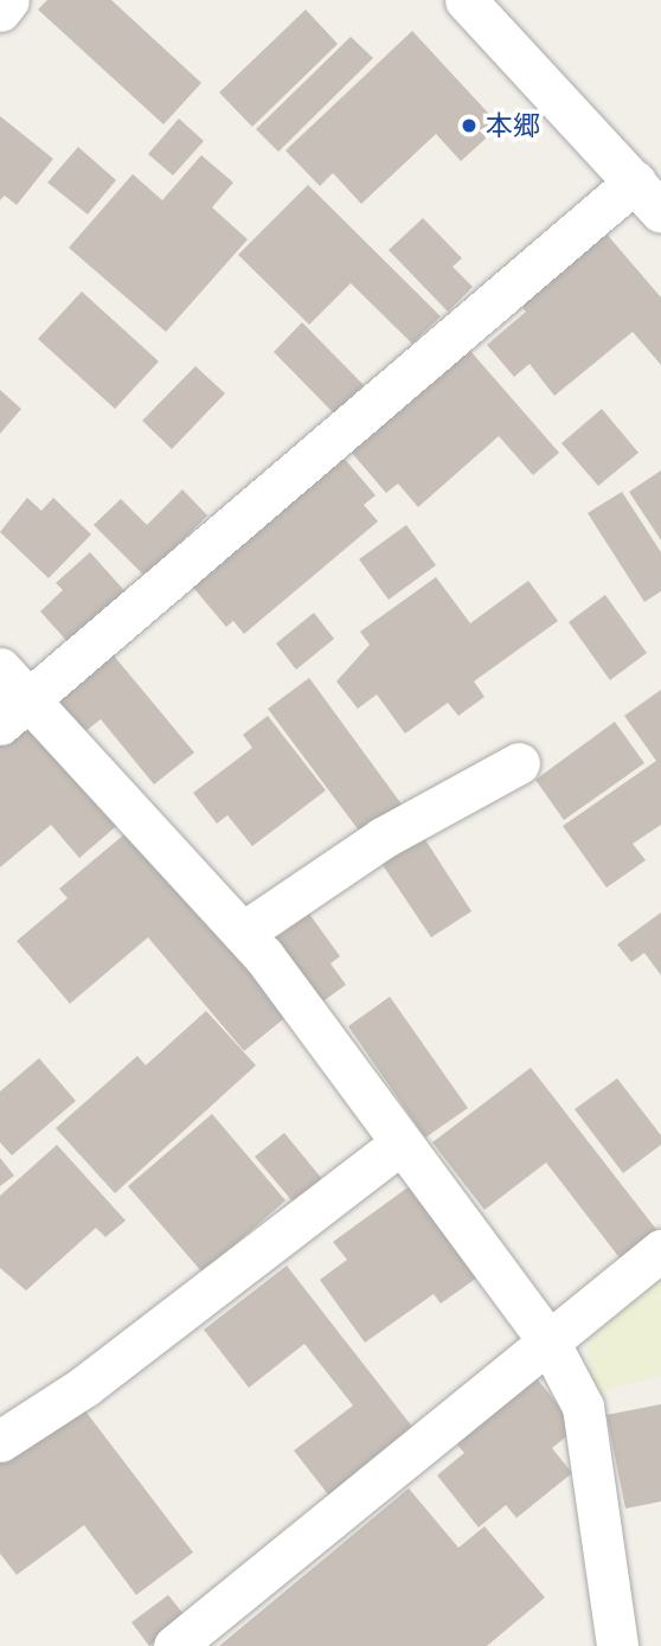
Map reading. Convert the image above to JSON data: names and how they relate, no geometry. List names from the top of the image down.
{
  "places": ["本郷"]
}
